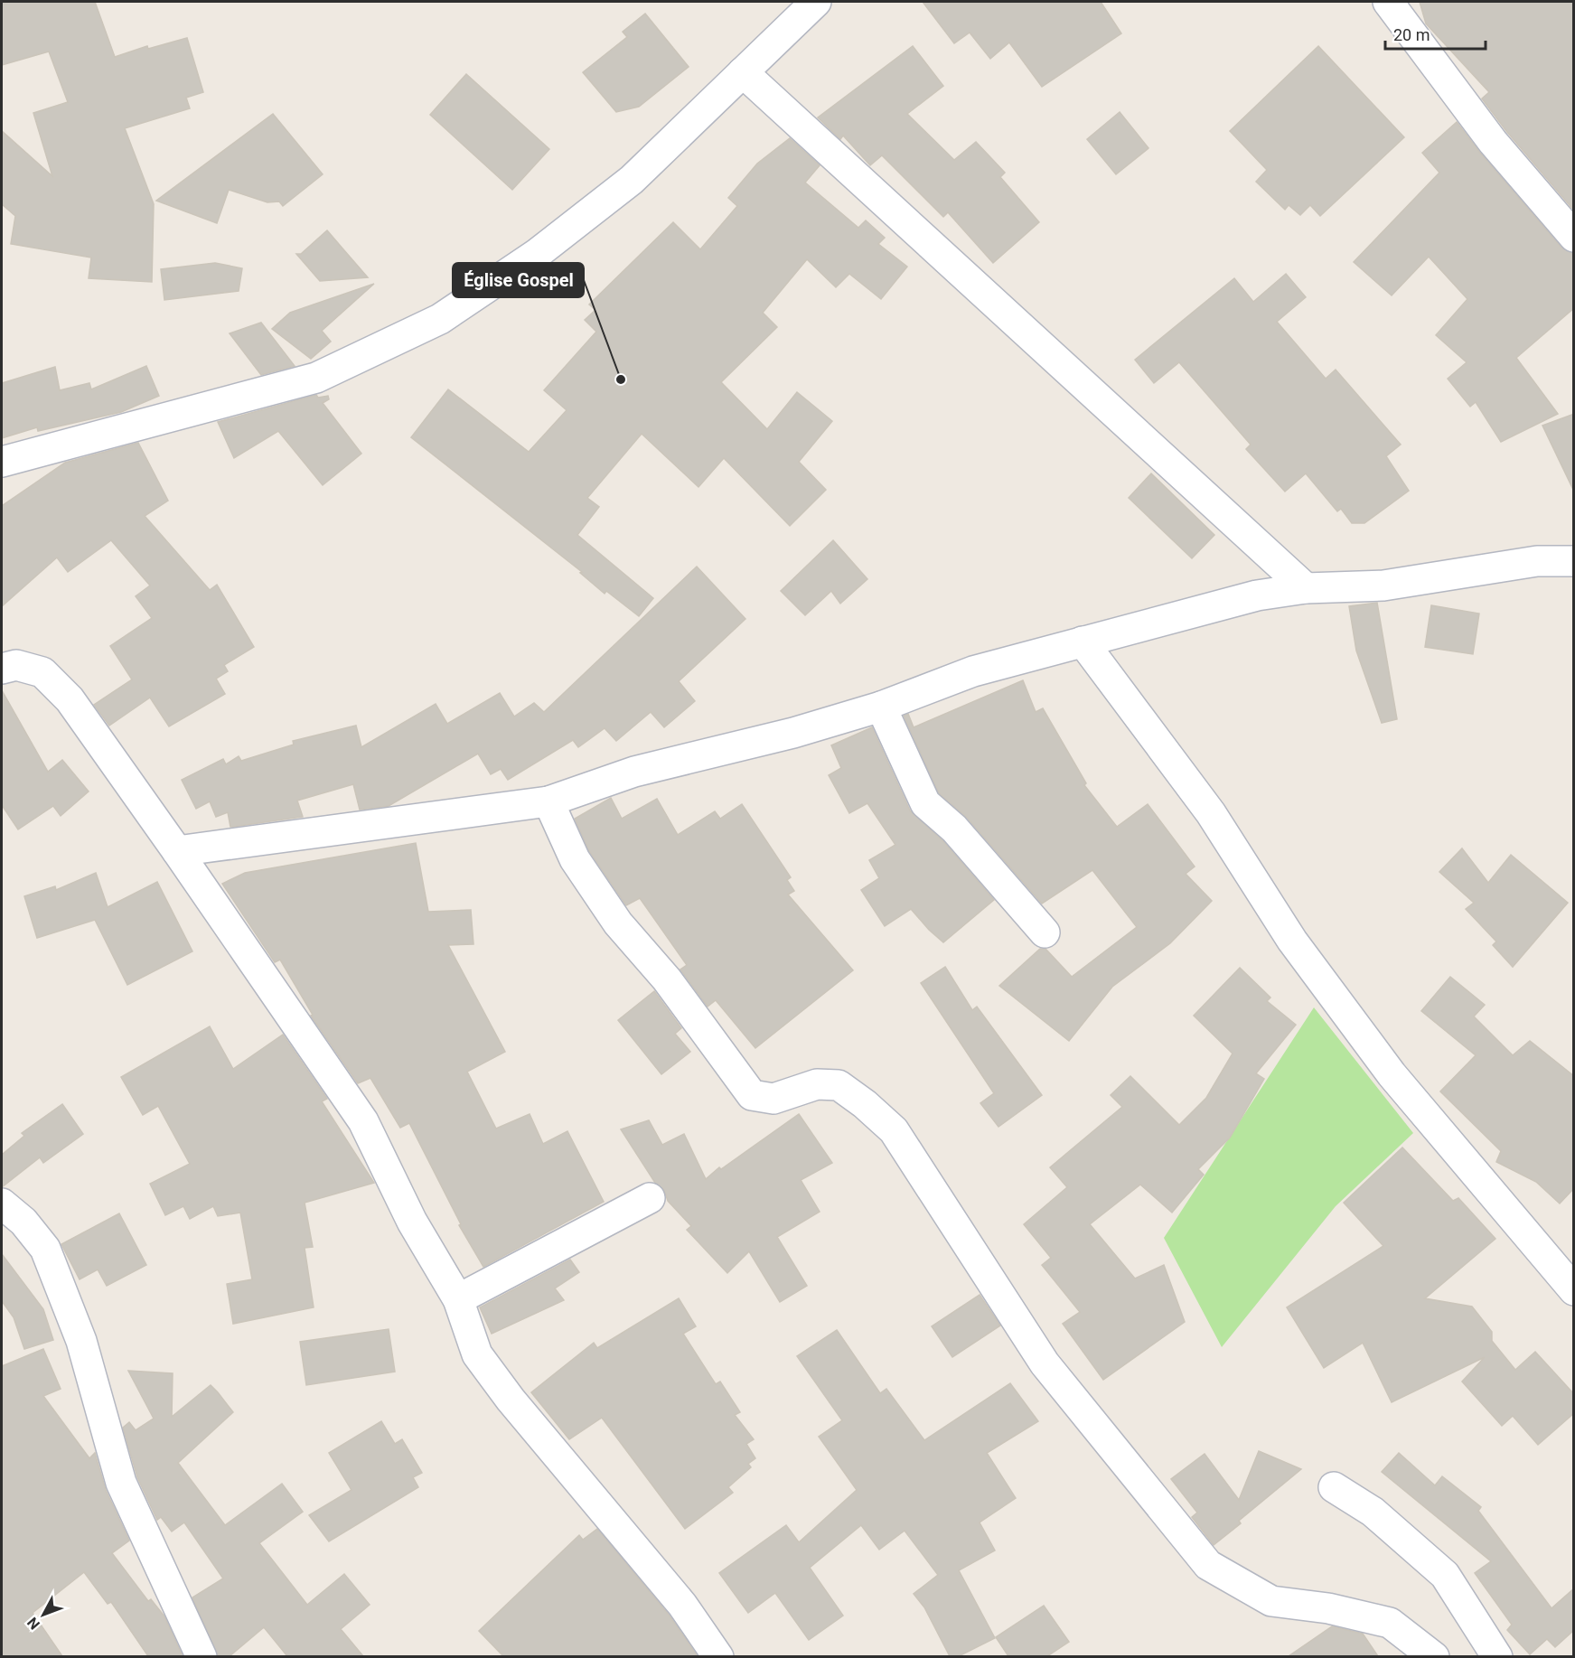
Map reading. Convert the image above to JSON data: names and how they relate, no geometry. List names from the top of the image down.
{
  "places": ["Église Gospel"],
  "scale_bar": "20 m",
  "north": "bottom left"
}
